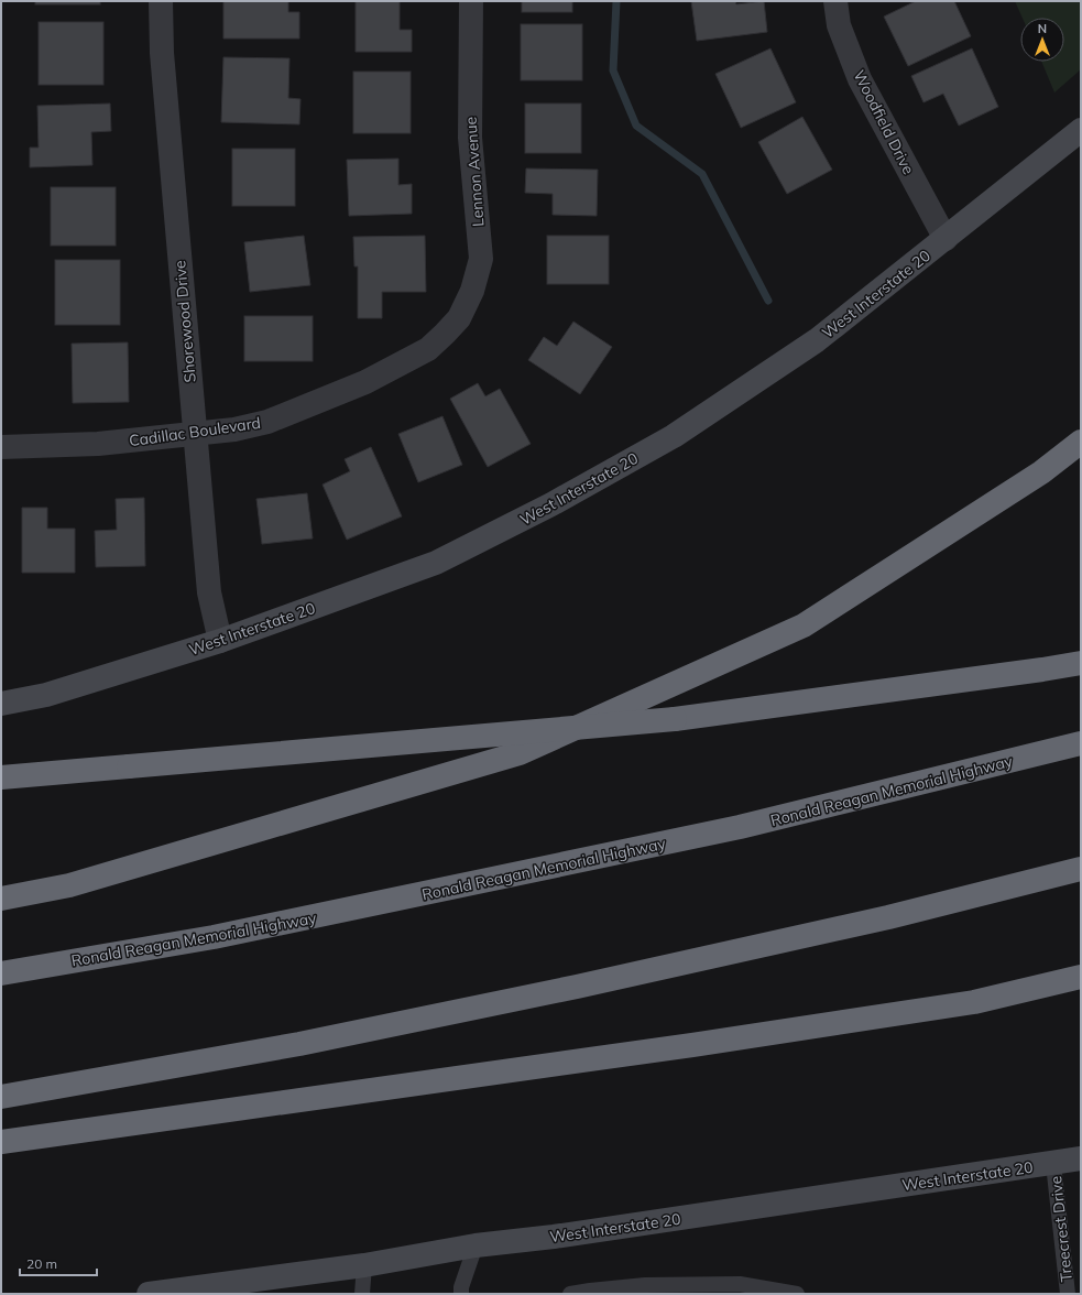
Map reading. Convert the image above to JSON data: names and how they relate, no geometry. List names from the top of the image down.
{
  "streets": {
    "highway": ["Ronald Reagan Memorial Highway"],
    "main road": ["West Interstate 20"],
    "street": [
      "Woodfield Drive",
      "Lennon Avenue",
      "Shorewood Drive",
      "Cadillac Boulevard"
    ],
    "lane": ["Treecrest Drive"]
  },
  "crossings": [
    ["Woodfield Drive", "West Interstate 20"],
    ["Lennon Avenue", "Cadillac Boulevard"],
    ["West Interstate 20", "Shorewood Drive"],
    ["West Interstate 20", "Treecrest Drive"],
    ["Shorewood Drive", "Cadillac Boulevard"]
  ],
  "scale_bar": "20 m",
  "north": "top"
}
